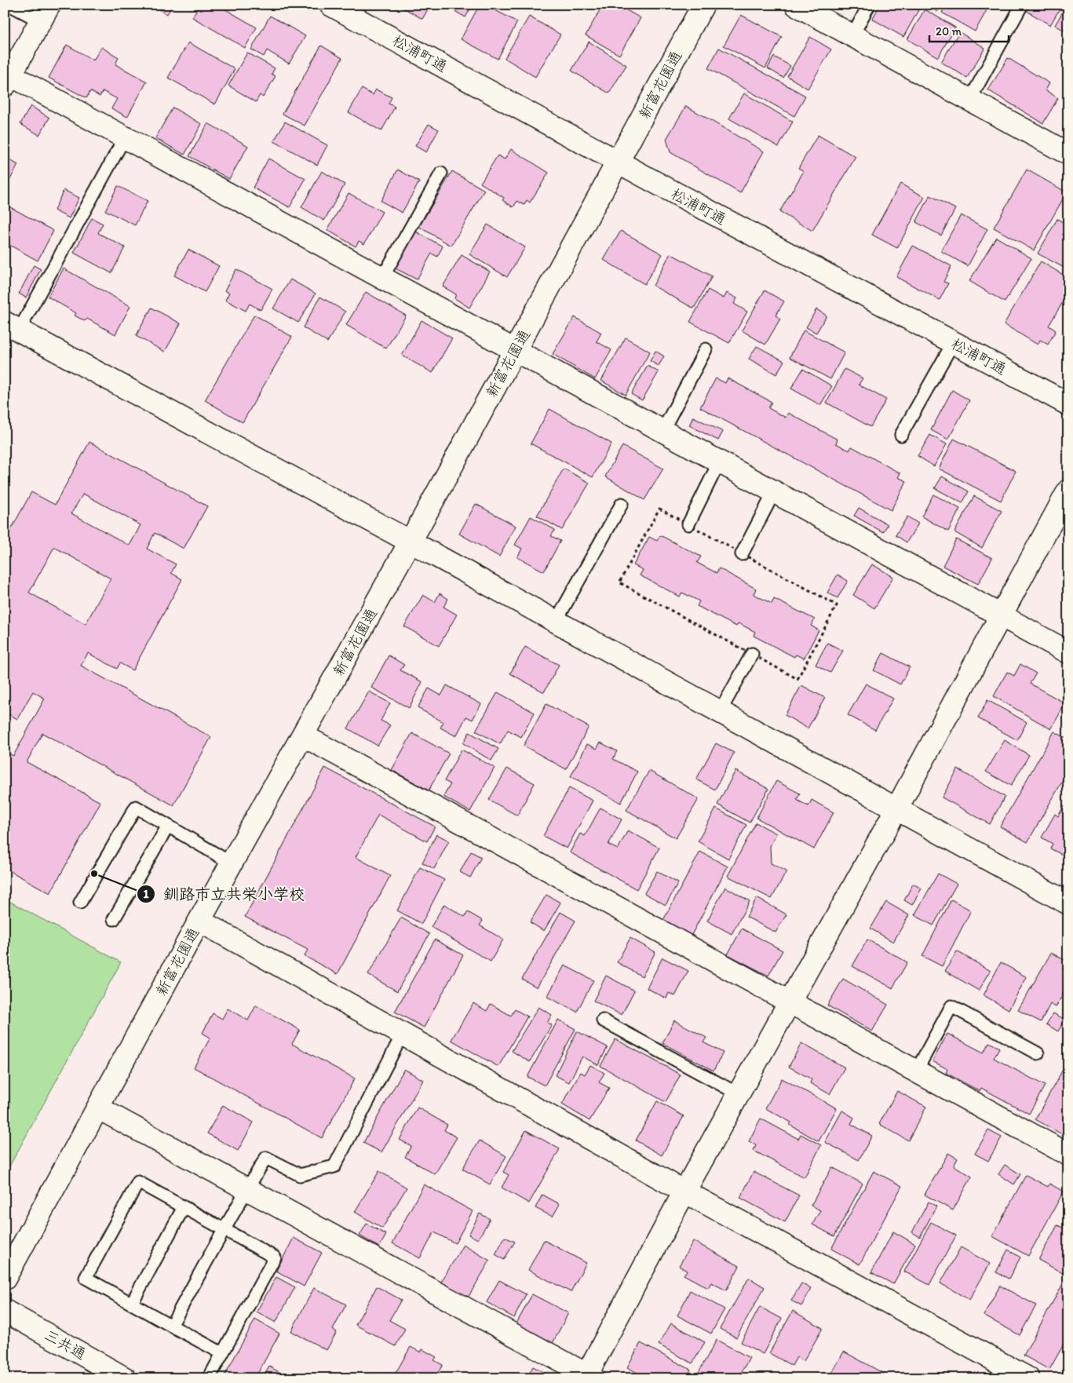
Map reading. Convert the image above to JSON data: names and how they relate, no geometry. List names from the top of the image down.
{
  "streets": {
    "street": ["松浦町通", "新富花園通", "三共通"]
  },
  "crossings": [
    ["松浦町通", "新富花園通"]
  ],
  "places": ["釧路市立共栄小学校"],
  "scale_bar": "20 m"
}
